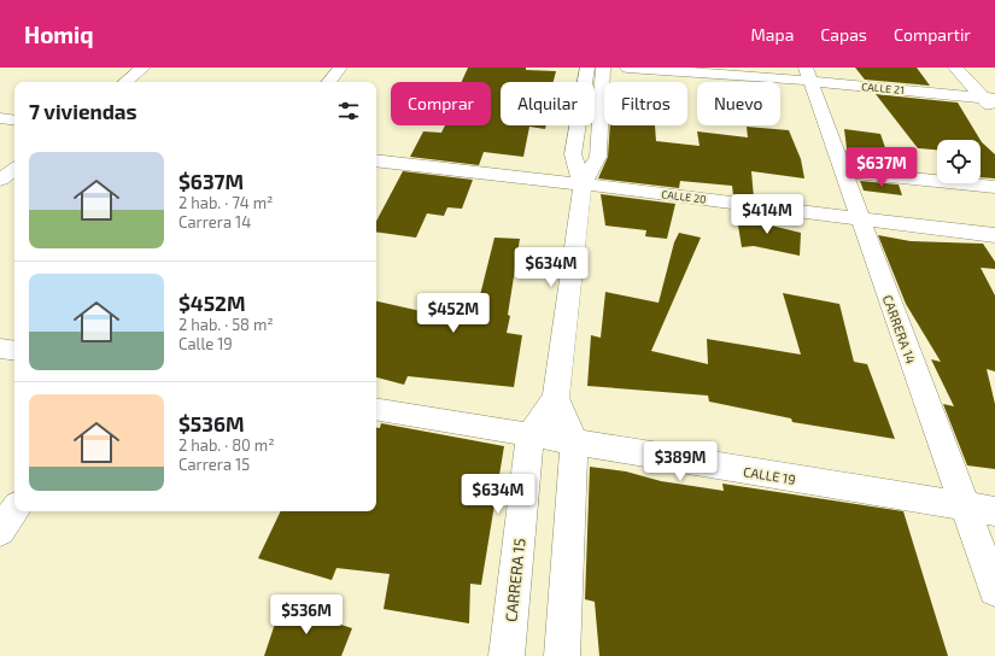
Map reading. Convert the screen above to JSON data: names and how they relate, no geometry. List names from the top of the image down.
{
  "streets": {
    "street": [
      "CALLE 21",
      "CALLE 20",
      "CARRERA 14",
      "CALLE 19",
      "CARRERA 15"
    ]
  },
  "crossings": [
    ["CALLE 21", "CARRERA 14"],
    ["CALLE 20", "CARRERA 14"],
    ["CALLE 20", "CARRERA 15"],
    ["CARRERA 14", "CALLE 19"],
    ["CALLE 19", "CARRERA 15"]
  ],
  "page": {
    "header": "Homiq",
    "nav": ["Mapa", "Capas", "Compartir"],
    "chip": [
      "Comprar",
      "Alquilar",
      "Filtros",
      "Nuevo"
    ],
    "heading": "7 viviendas",
    "list": [
      {
        "name": "$637M",
        "note": "2 hab. · 74 m² · Carrera 14"
      },
      {
        "name": "$452M",
        "note": "2 hab. · 58 m² · Calle 19"
      },
      {
        "name": "$536M",
        "note": "2 hab. · 80 m² · Carrera 15"
      }
    ],
    "price": [
      "$637M",
      "$414M",
      "$634M",
      "$452M",
      "$389M",
      "$634M",
      "$536M"
    ]
  }
}
